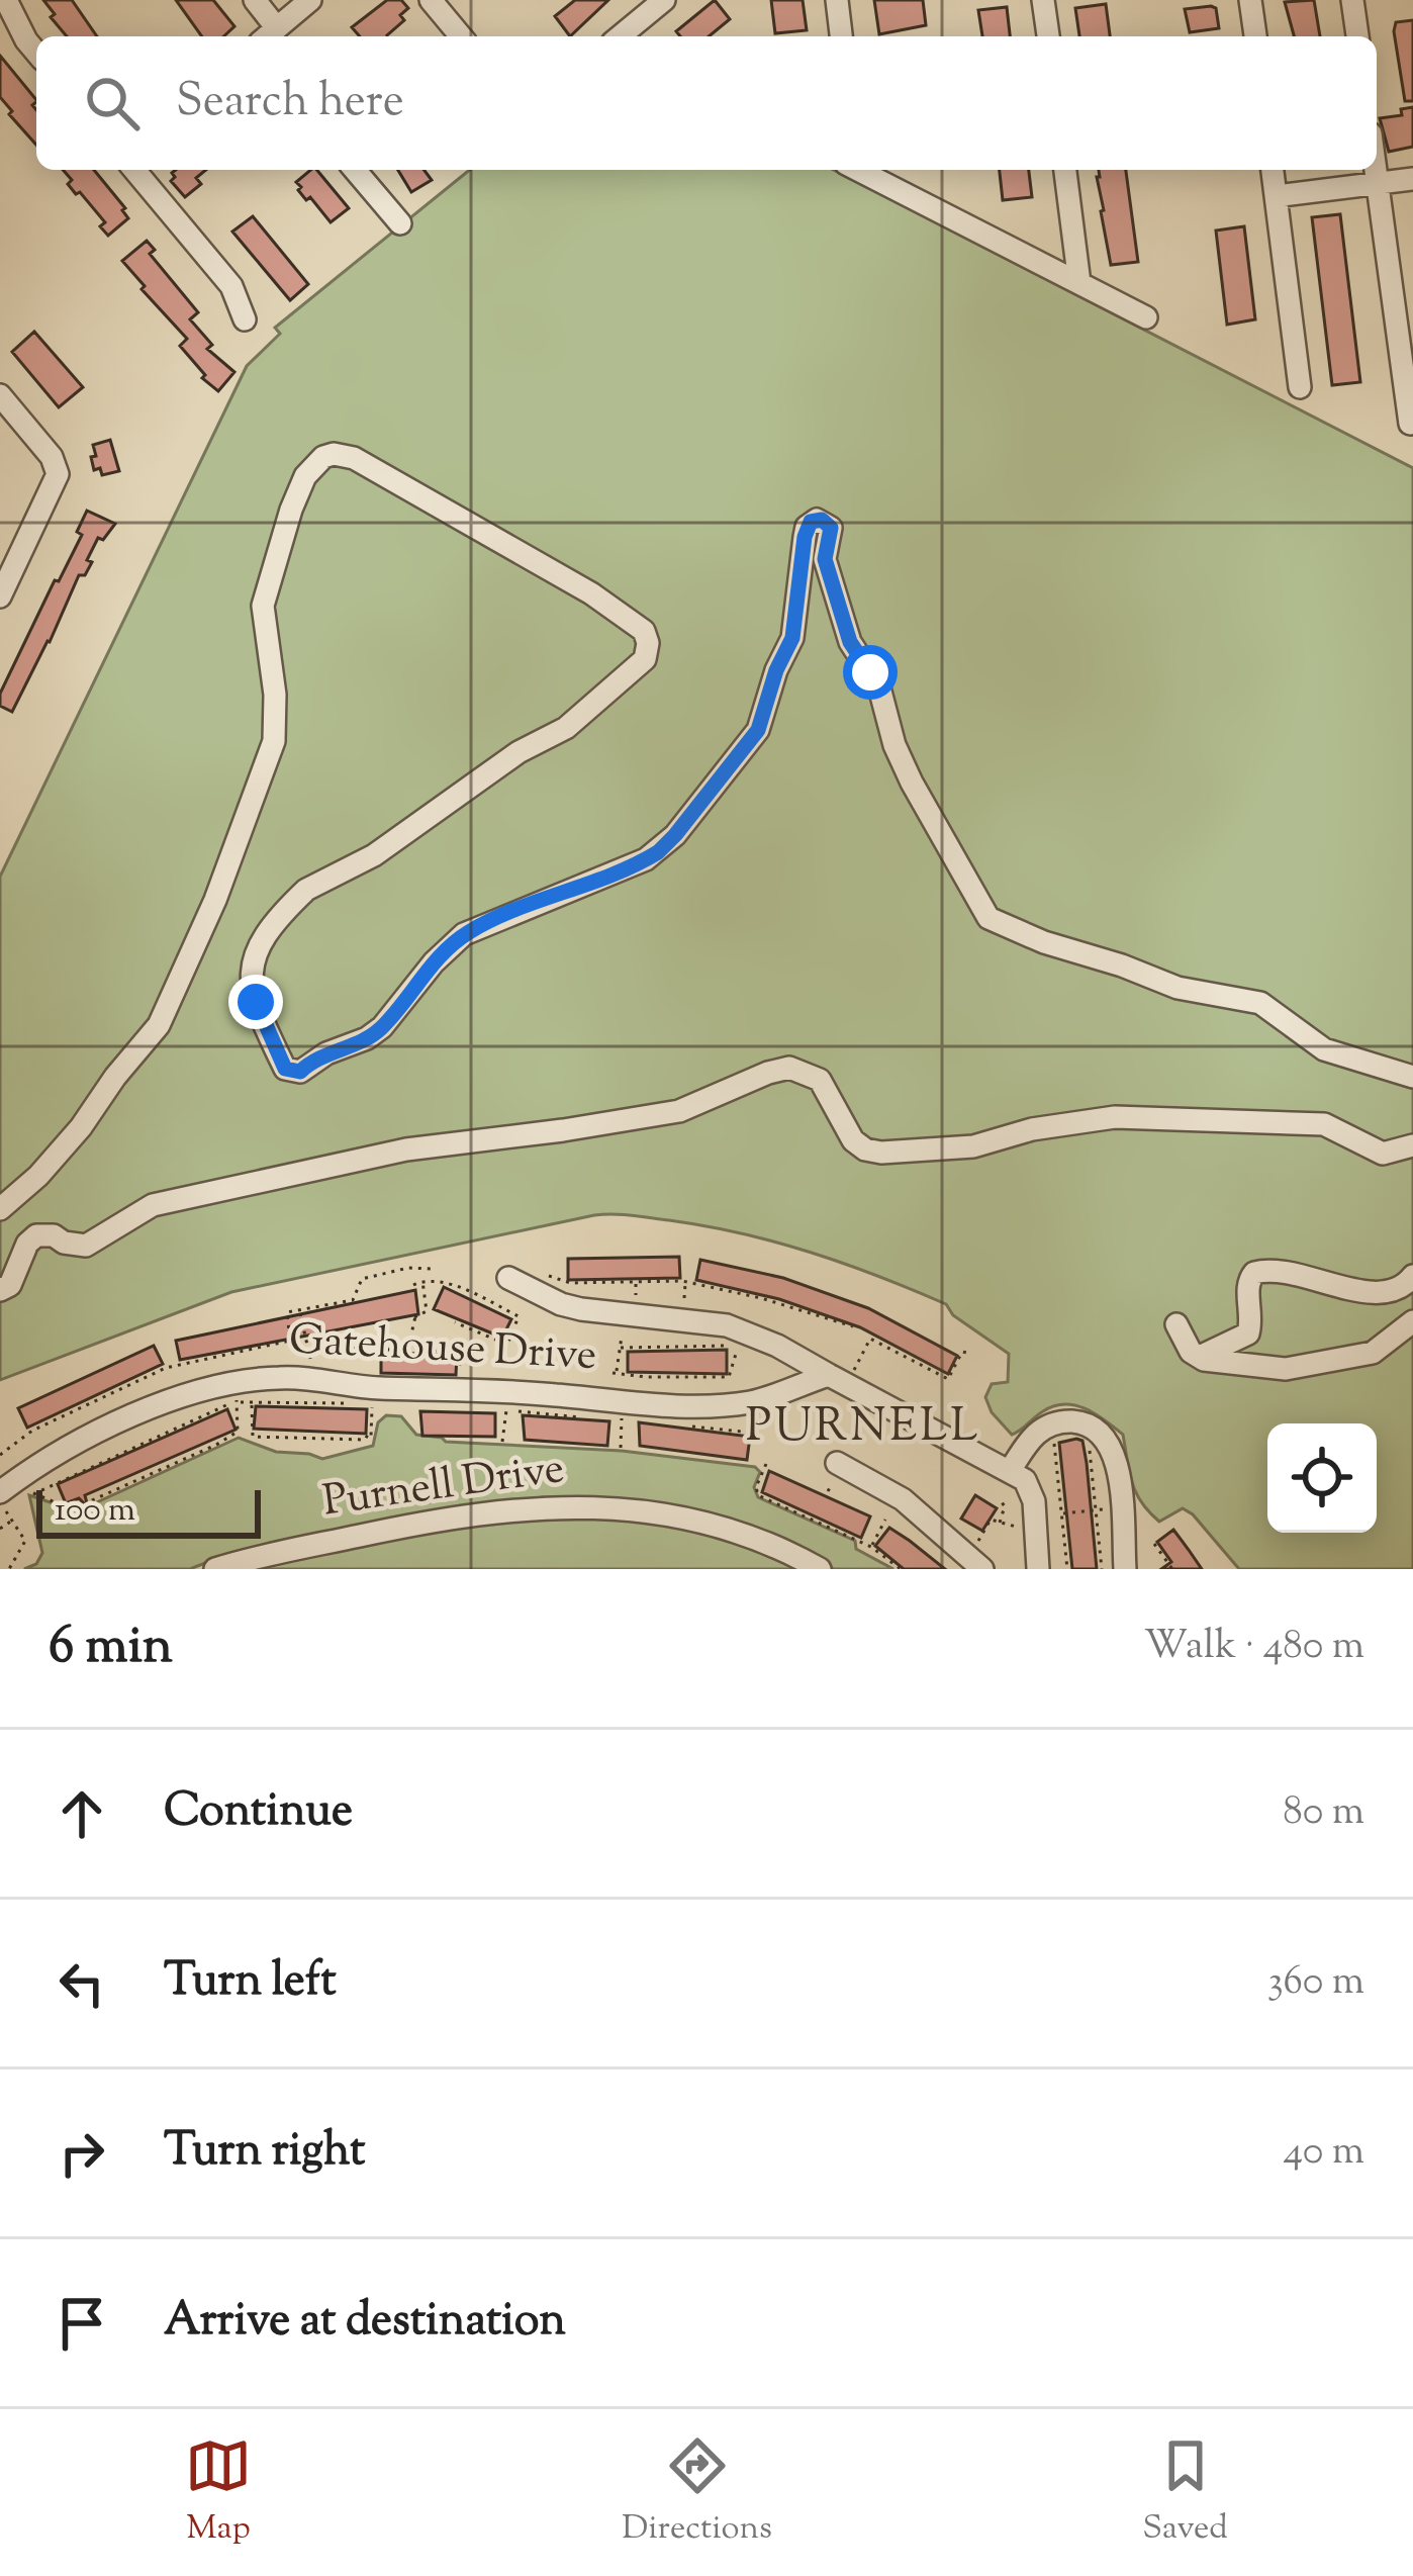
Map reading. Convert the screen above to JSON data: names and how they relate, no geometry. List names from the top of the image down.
{
  "streets": {
    "street": ["Gatehouse Drive", "Purnell Drive"]
  },
  "districts": ["PURNELL"],
  "scale_bar": "100 m",
  "page": {
    "search": "Search here",
    "scale": "100 m",
    "heading": ["6 min", "Walk · 480 m"],
    "list": [
      ["Continue", "80 m"],
      ["Turn left", "360 m"],
      ["Turn right", "40 m"],
      "Arrive at destination"
    ],
    "nav": ["Map", "Directions", "Saved"]
  }
}
